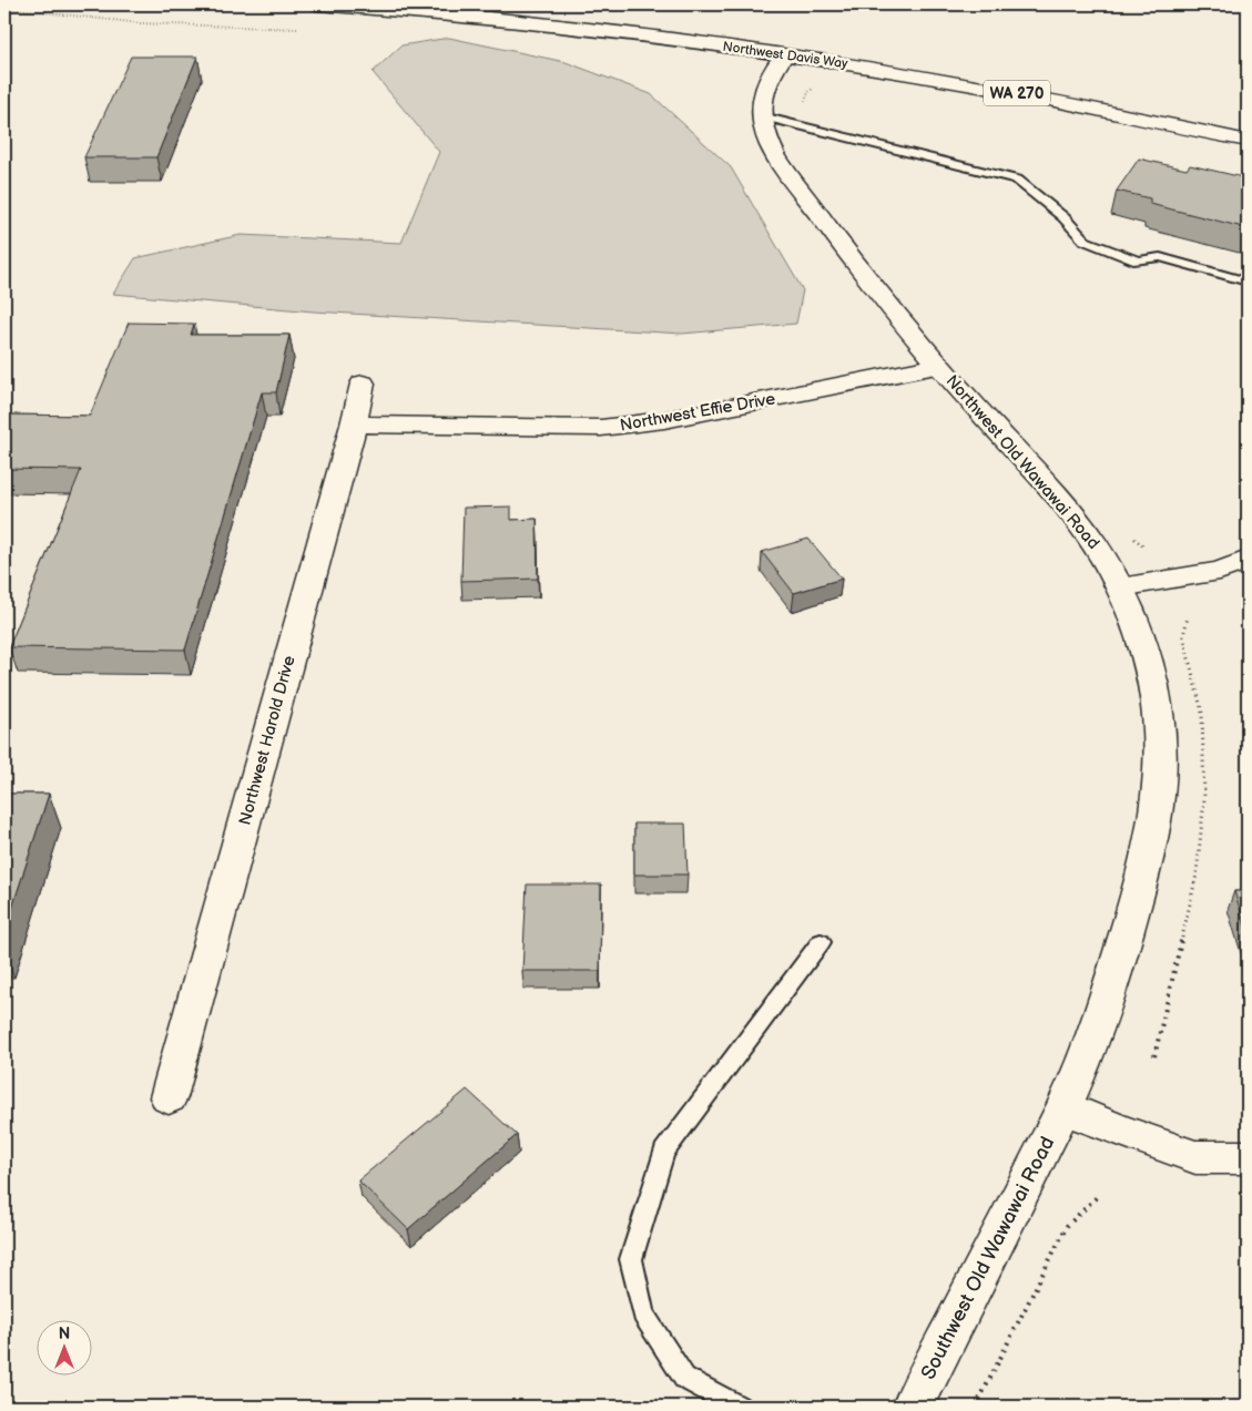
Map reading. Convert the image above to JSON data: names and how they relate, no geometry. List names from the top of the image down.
{
  "streets": {
    "main road": [
      "Northwest Davis Way",
      "WA 270",
      "Northwest Effie Drive",
      "Northwest Old Wawawai Road",
      "Northwest Harold Drive",
      "Southwest Old Wawawai Road"
    ]
  },
  "crossings": [
    ["Northwest Davis Way", "Northwest Old Wawawai Road"],
    ["Northwest Effie Drive", "Northwest Old Wawawai Road"],
    ["Northwest Effie Drive", "Northwest Harold Drive"],
    ["Northwest Old Wawawai Road", "Southwest Old Wawawai Road"]
  ],
  "north": "top"
}
